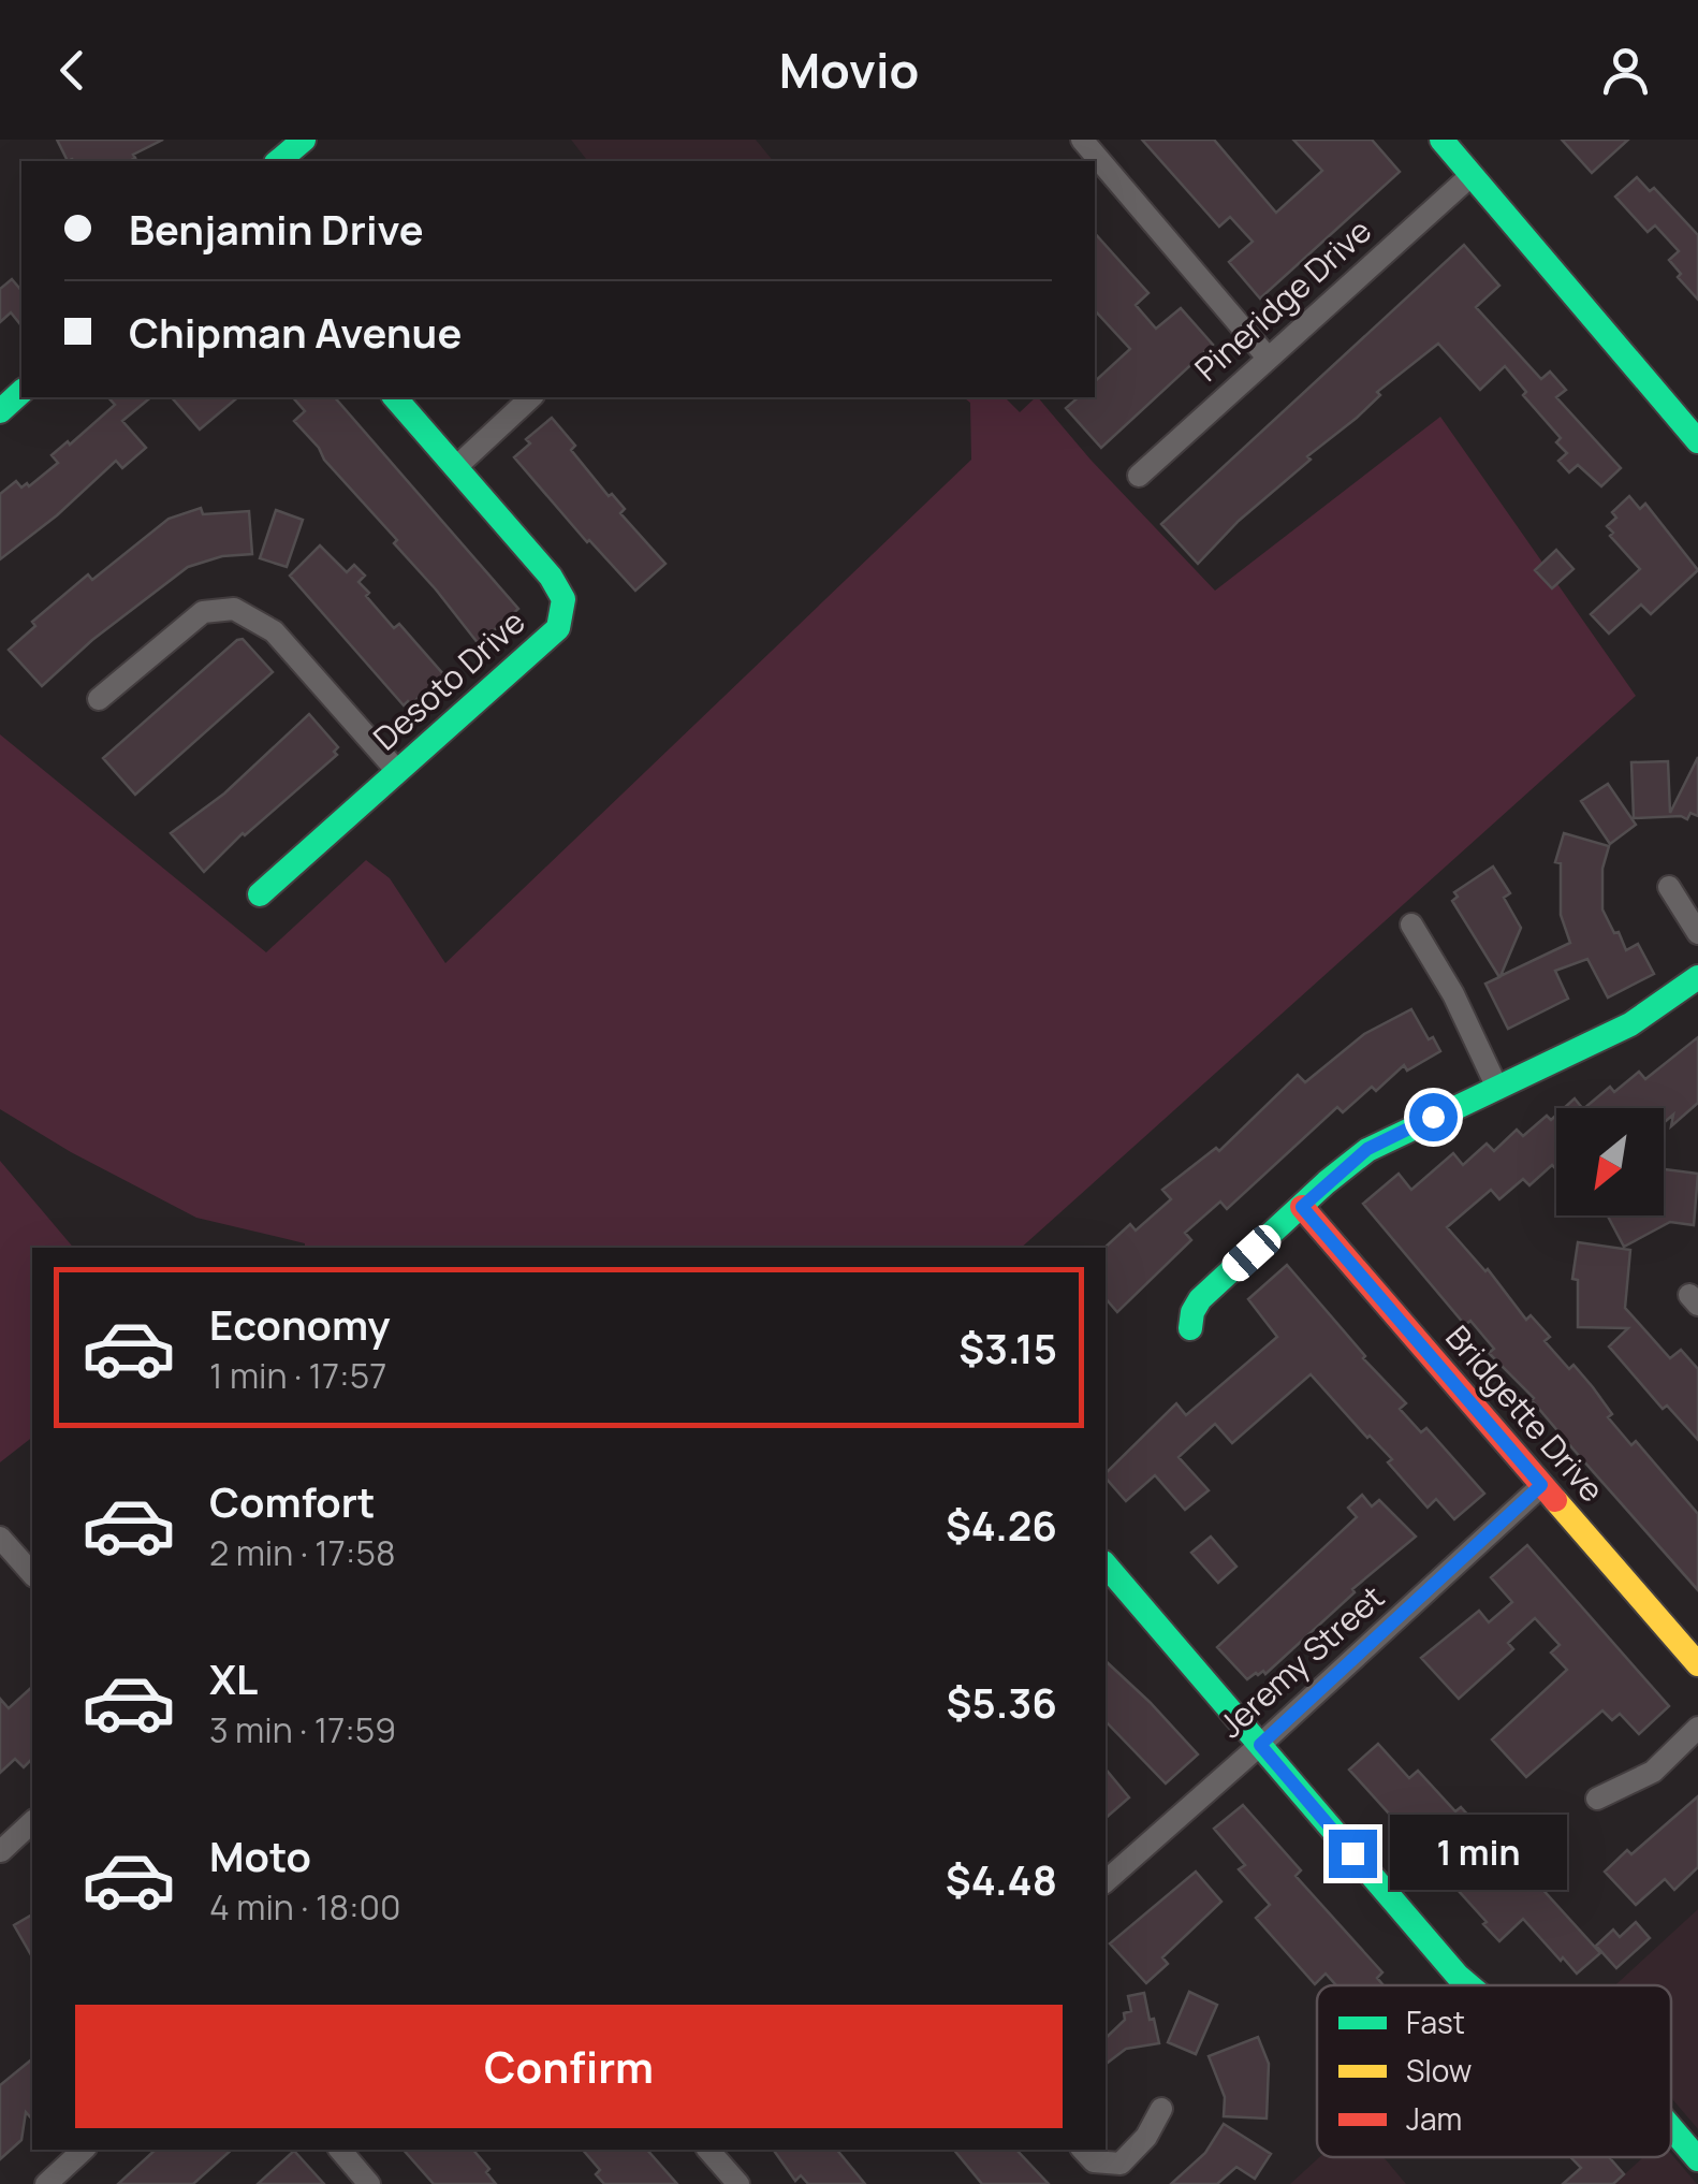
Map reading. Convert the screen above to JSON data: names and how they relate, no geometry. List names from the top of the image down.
{
  "streets": {
    "street": [
      "Pineridge Drive",
      "Desoto Drive",
      "Bridgette Drive",
      "Jeremy Street"
    ]
  },
  "crossings": [
    ["Bridgette Drive", "Jeremy Street"]
  ],
  "legend": ["Fast", "Slow", "Jam"],
  "north": "bottom left",
  "page": {
    "header": "Movio",
    "banner": ["Benjamin Drive", "Chipman Avenue"],
    "list": [
      {
        "name": "Economy",
        "note": "1 min · 17:57",
        "value": "$3.15"
      },
      {
        "name": "Comfort",
        "note": "2 min · 17:58",
        "value": "$4.26"
      },
      {
        "name": "XL",
        "note": "3 min · 17:59",
        "value": "$5.36"
      },
      {
        "name": "Moto",
        "note": "4 min · 18:00",
        "value": "$4.48"
      }
    ],
    "bubble": "1 min",
    "buttons": "Confirm"
  }
}
